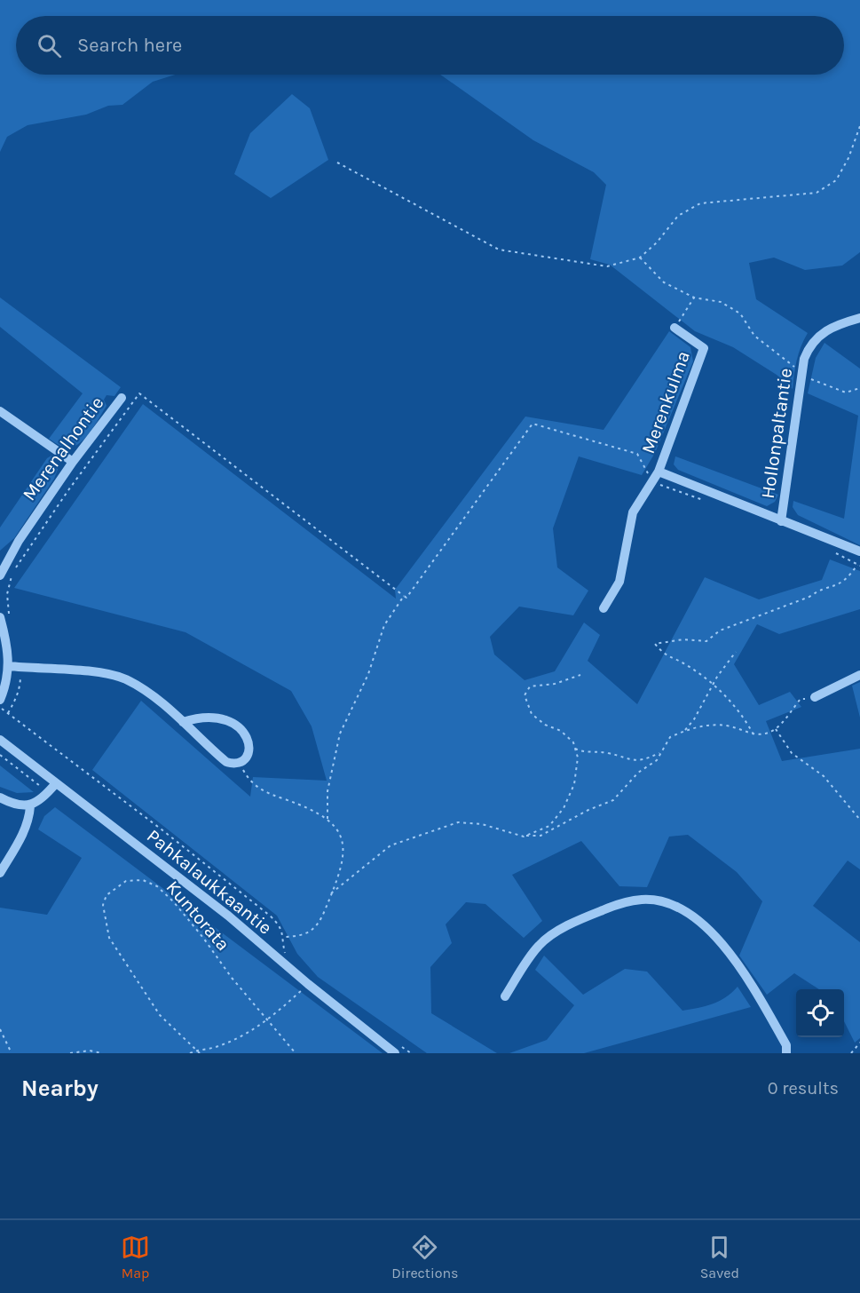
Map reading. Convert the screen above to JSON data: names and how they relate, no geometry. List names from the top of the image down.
{
  "streets": {
    "street": [
      "Merenkulma",
      "Hollonpaltantie",
      "Merenalhontie",
      "Pahkalaukkaantie"
    ],
    "path": ["Kuntorata"]
  },
  "page": {
    "search": "Search here",
    "heading": ["Nearby", "0 results"],
    "nav": ["Map", "Directions", "Saved"]
  }
}
